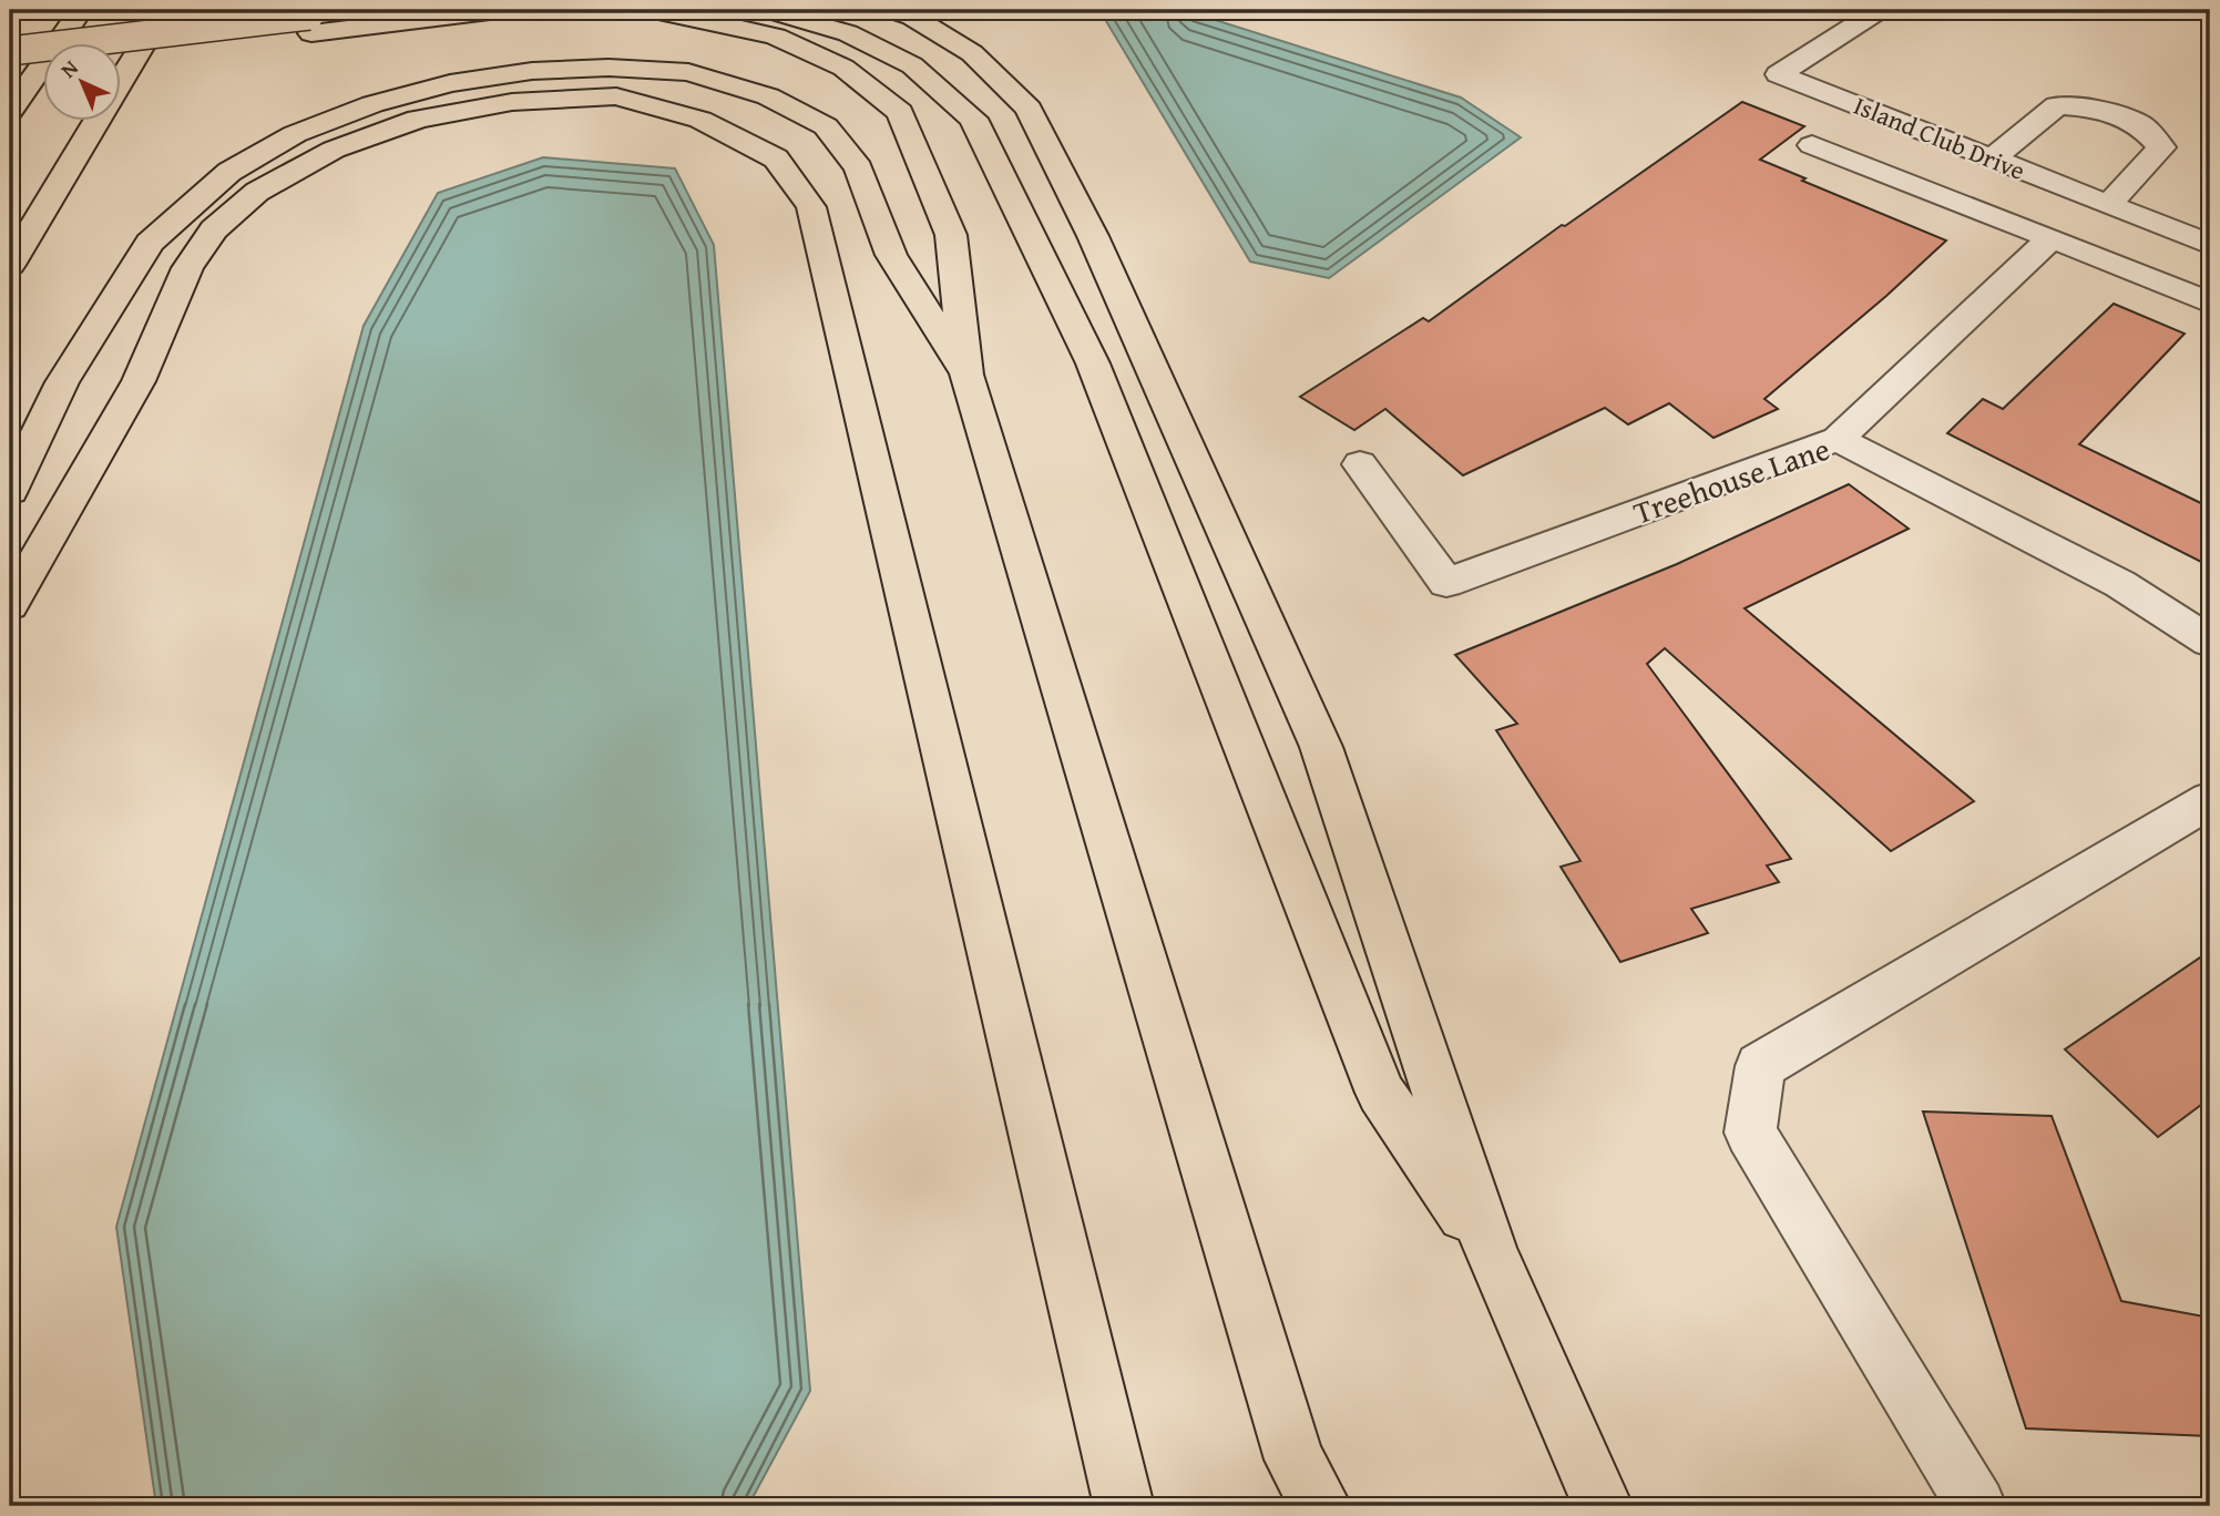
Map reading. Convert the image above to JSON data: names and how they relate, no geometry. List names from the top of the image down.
{
  "streets": {
    "lane": ["Island Club Drive", "Treehouse Lane"]
  },
  "north": "top left"
}
